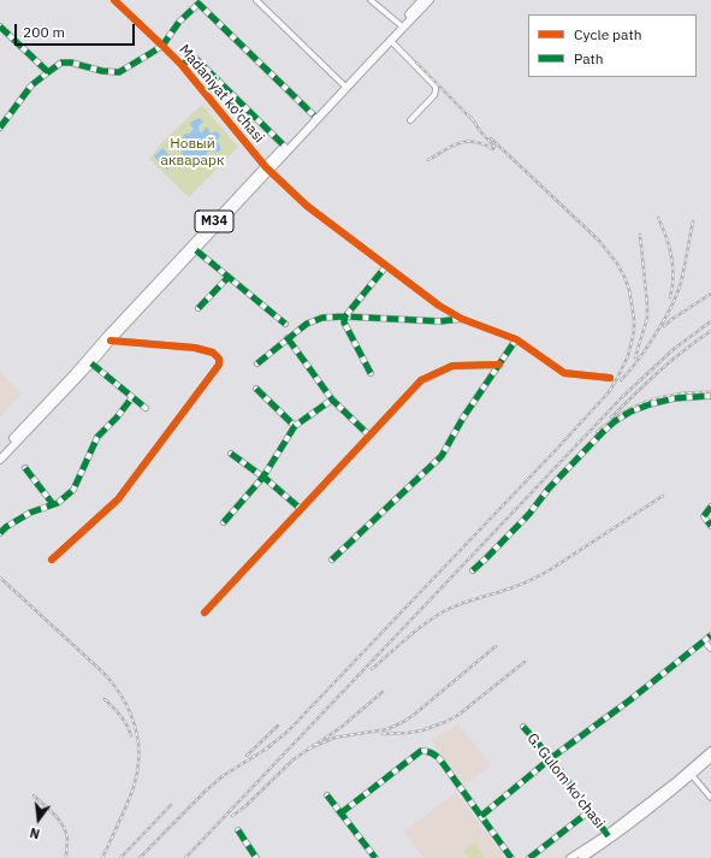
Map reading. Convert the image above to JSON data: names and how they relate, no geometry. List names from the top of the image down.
{
  "streets": {
    "main road": ["M34"],
    "street": ["Madaniyat ko'chasi", "G. Gulom ko'chasi"]
  },
  "crossings": [
    ["Madaniyat ko'chasi", "M34"]
  ],
  "parks": ["Новый акварарк"],
  "legend": ["Cycle path", "Path"],
  "scale_bar": "200 m",
  "north": "bottom"
}
